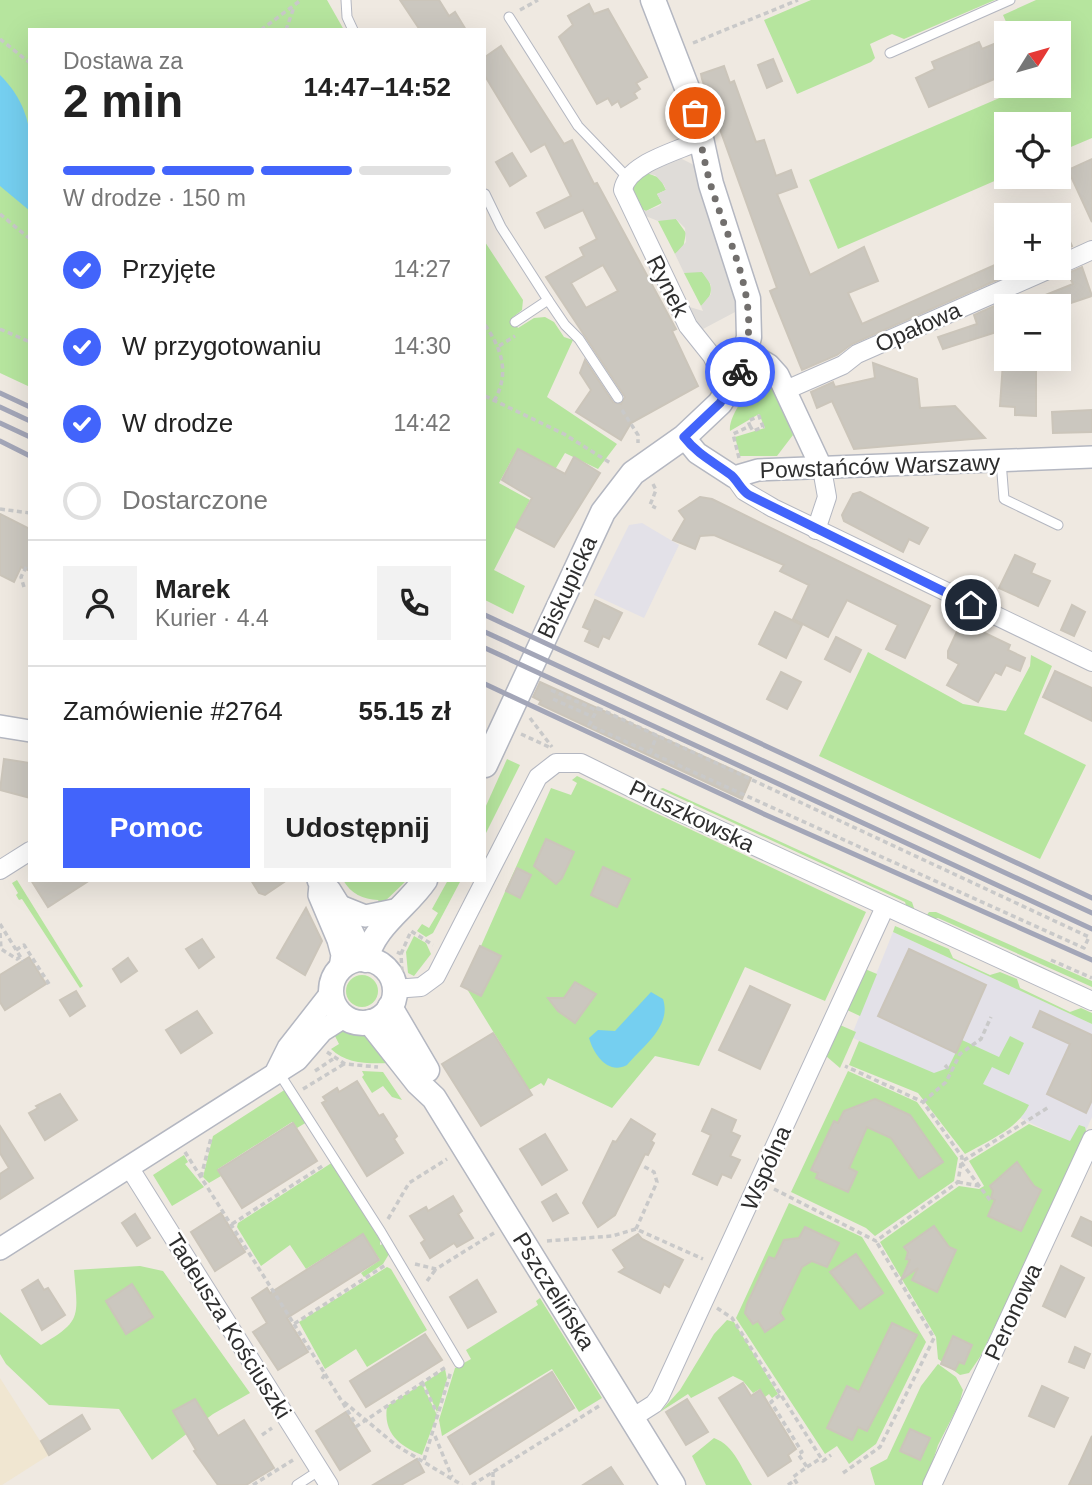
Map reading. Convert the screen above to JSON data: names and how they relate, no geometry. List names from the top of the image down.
{
  "streets": {
    "main road": ["Biskupicka", "Pszczelińska"],
    "street": [
      "Rynek",
      "Opałowa",
      "Powstańców Warszawy",
      "Pruszkowska",
      "Wspólna",
      "Peronowa",
      "Tadeusza Kościuszki"
    ]
  },
  "crossings": [
    ["Powstańców Warszawy", "Biskupicka"],
    ["Pruszkowska", "Wspólna"],
    ["Pruszkowska", "Pszczelińska"],
    ["Wspólna", "Pszczelińska"]
  ],
  "north": "top right",
  "page": {
    "map_buttons": ["+", "−"],
    "heading": ["2 min", "Dostawa za", "14:47–14:52"],
    "panel": [
      "Marek",
      "Kurier · 4.4",
      "Zamówienie #2764",
      "55.15 zł"
    ],
    "bar": "W drodze · 150 m",
    "list": [
      ["Przyjęte", "14:27"],
      ["W przygotowaniu", "14:30"],
      ["W drodze", "14:42"],
      "Dostarczone"
    ],
    "buttons": ["Pomoc", "Udostępnij"]
  }
}
